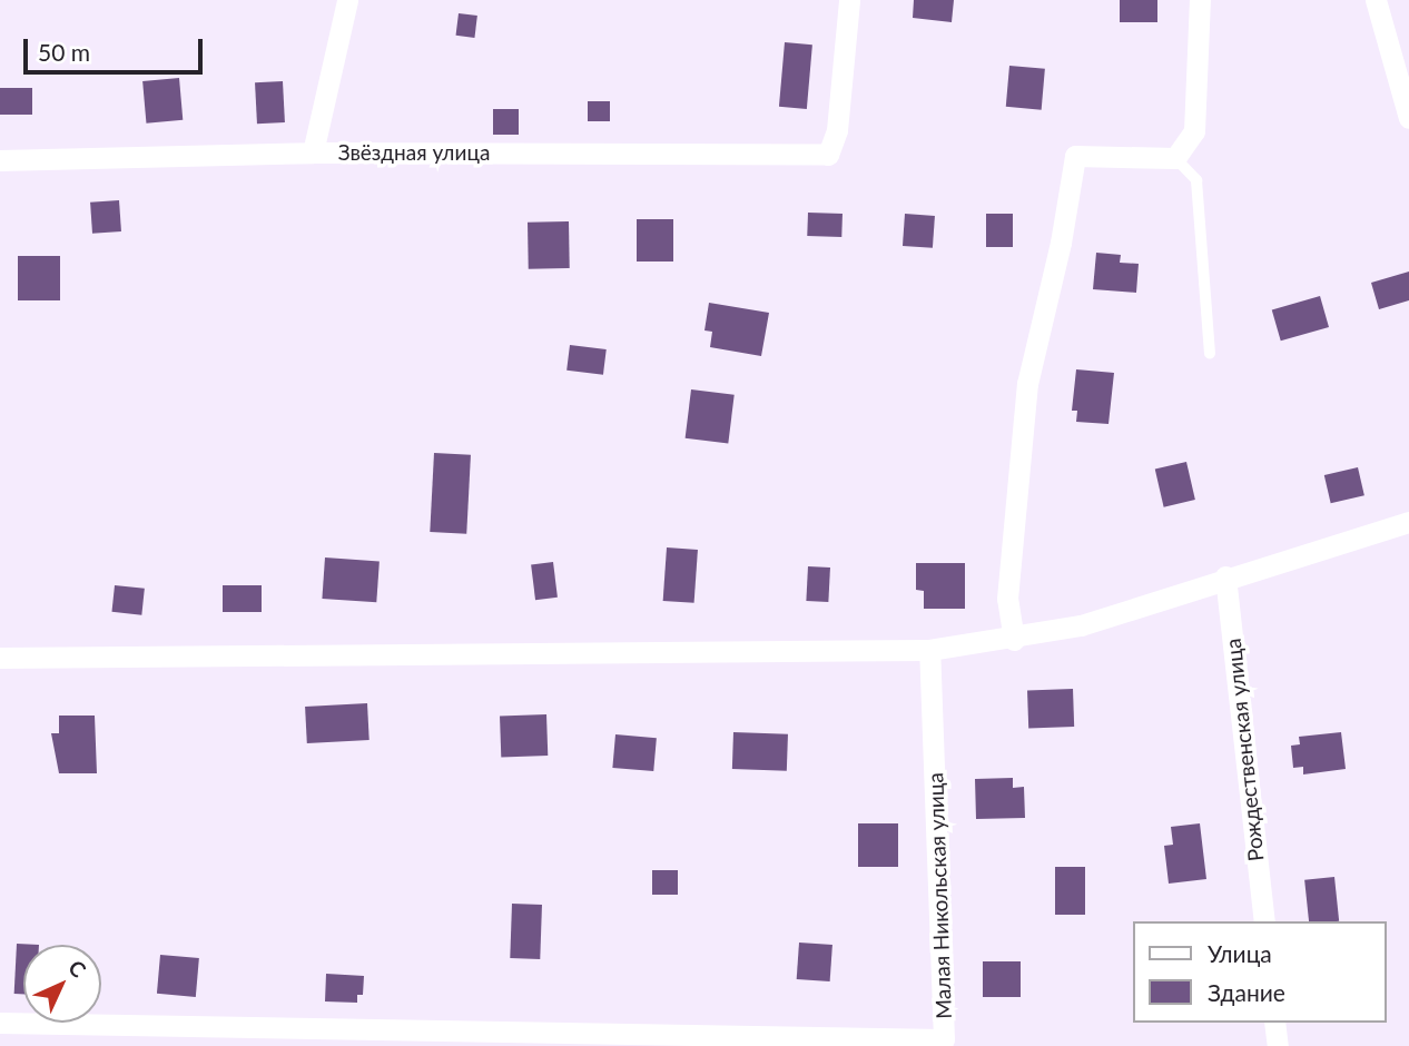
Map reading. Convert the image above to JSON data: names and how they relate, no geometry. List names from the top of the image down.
{
  "streets": {
    "street": ["Звёздная улица", "Рождественская улица", "Малая Никольская улица"]
  },
  "legend": ["Улица", "Здание"],
  "scale_bar": "50 m",
  "north": "top right"
}
